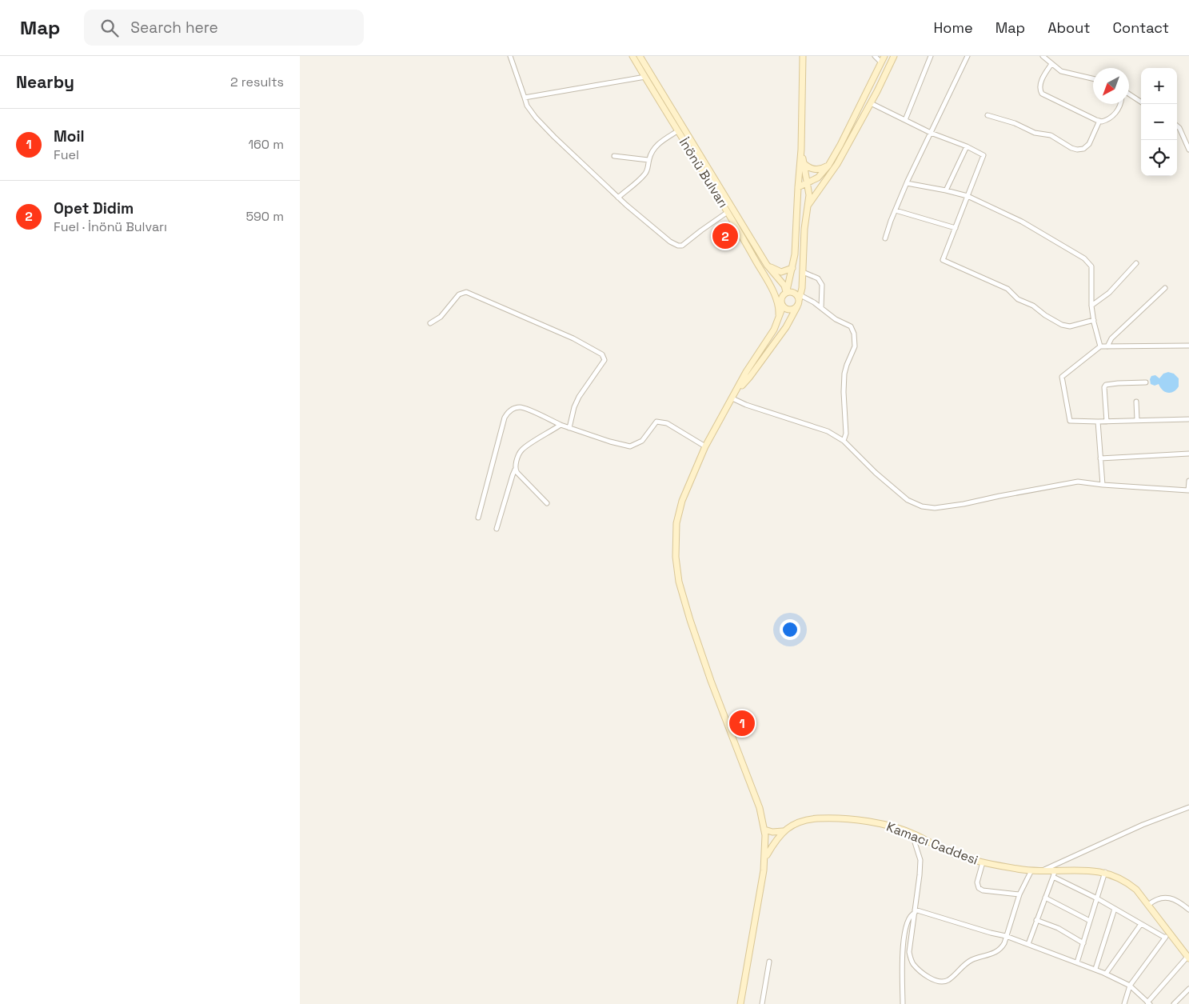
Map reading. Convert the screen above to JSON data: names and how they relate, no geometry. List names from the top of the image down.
{
  "streets": {
    "main road": ["İnönü Bulvarı", "Kamacı Caddesi"]
  },
  "north": "bottom left",
  "page": {
    "header": "Map",
    "search": "Search here",
    "nav": [
      "Home",
      "Map",
      "About",
      "Contact"
    ],
    "heading": ["Nearby", "2 results"],
    "map_buttons": ["+", "−"],
    "list": [
      {
        "mark": "1",
        "name": "Moil",
        "note": "Fuel",
        "value": "160 m"
      },
      {
        "mark": "2",
        "name": "Opet Didim",
        "note": "Fuel · İnönü Bulvarı",
        "value": "590 m"
      }
    ],
    "pins": ["2", "1"]
  }
}
